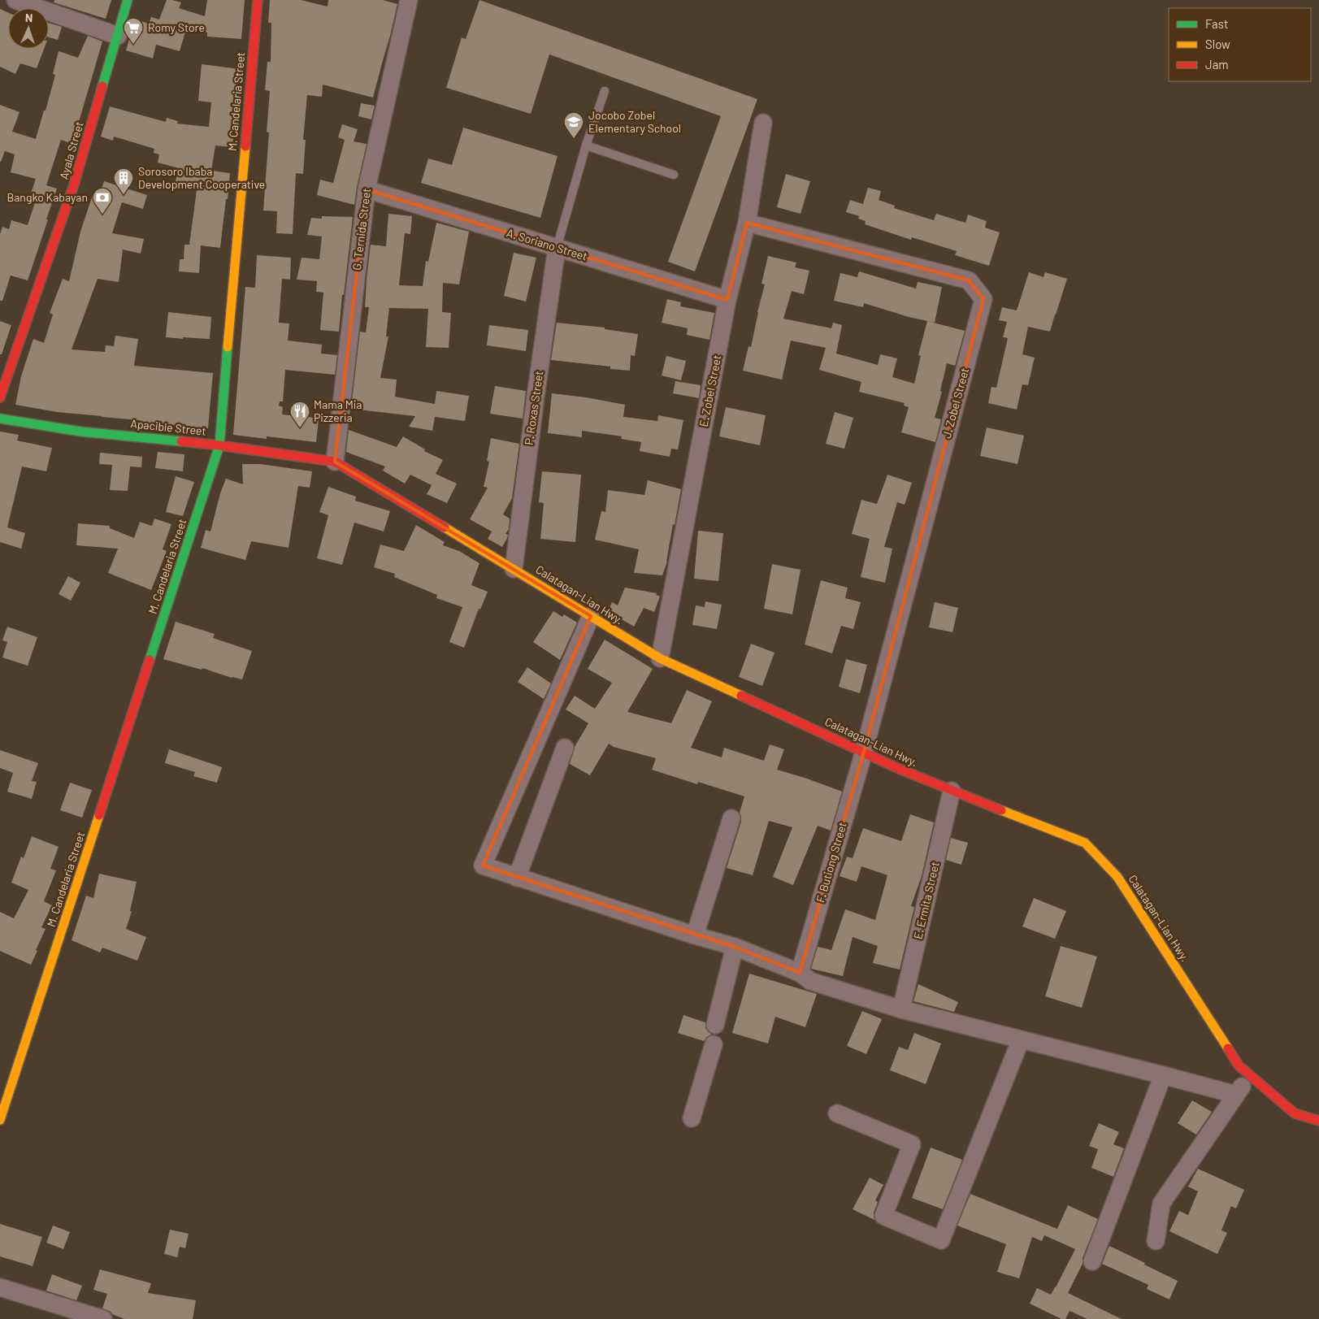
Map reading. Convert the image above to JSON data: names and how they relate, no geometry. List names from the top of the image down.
{
  "streets": {
    "main road": [
      "M. Candelaria Street",
      "Ayala Street",
      "Apacible Street",
      "Calatagan-Lian Hwy."
    ],
    "street": [
      "G. Ternida Street",
      "A. Soriano Street",
      "E. Zobel Street",
      "J. Zobel Street",
      "P. Roxas Street",
      "F. Butiong Street",
      "E. Ermita Street"
    ]
  },
  "crossings": [
    ["M. Candelaria Street", "Apacible Street"],
    ["G. Ternida Street", "A. Soriano Street"],
    ["G. Ternida Street", "Apacible Street"],
    ["G. Ternida Street", "Calatagan-Lian Hwy."],
    ["A. Soriano Street", "E. Zobel Street"],
    ["A. Soriano Street", "P. Roxas Street"],
    ["E. Zobel Street", "J. Zobel Street"],
    ["E. Zobel Street", "Calatagan-Lian Hwy."],
    ["J. Zobel Street", "Calatagan-Lian Hwy."],
    ["J. Zobel Street", "F. Butiong Street"],
    ["P. Roxas Street", "Calatagan-Lian Hwy."],
    ["Apacible Street", "Calatagan-Lian Hwy."],
    ["Calatagan-Lian Hwy.", "F. Butiong Street"],
    ["Calatagan-Lian Hwy.", "E. Ermita Street"]
  ],
  "places": {
    "supermarket": ["Romy Store"],
    "school or university": ["Jocobo Zobel Elementary School"],
    "building": ["Sorosoro Ibaba Development Cooperative"],
    "bank": ["Bangko Kabayan"],
    "restaurant": ["Mama Mia Pizzeria"]
  },
  "legend": ["Fast", "Slow", "Jam"],
  "north": "top"
}
